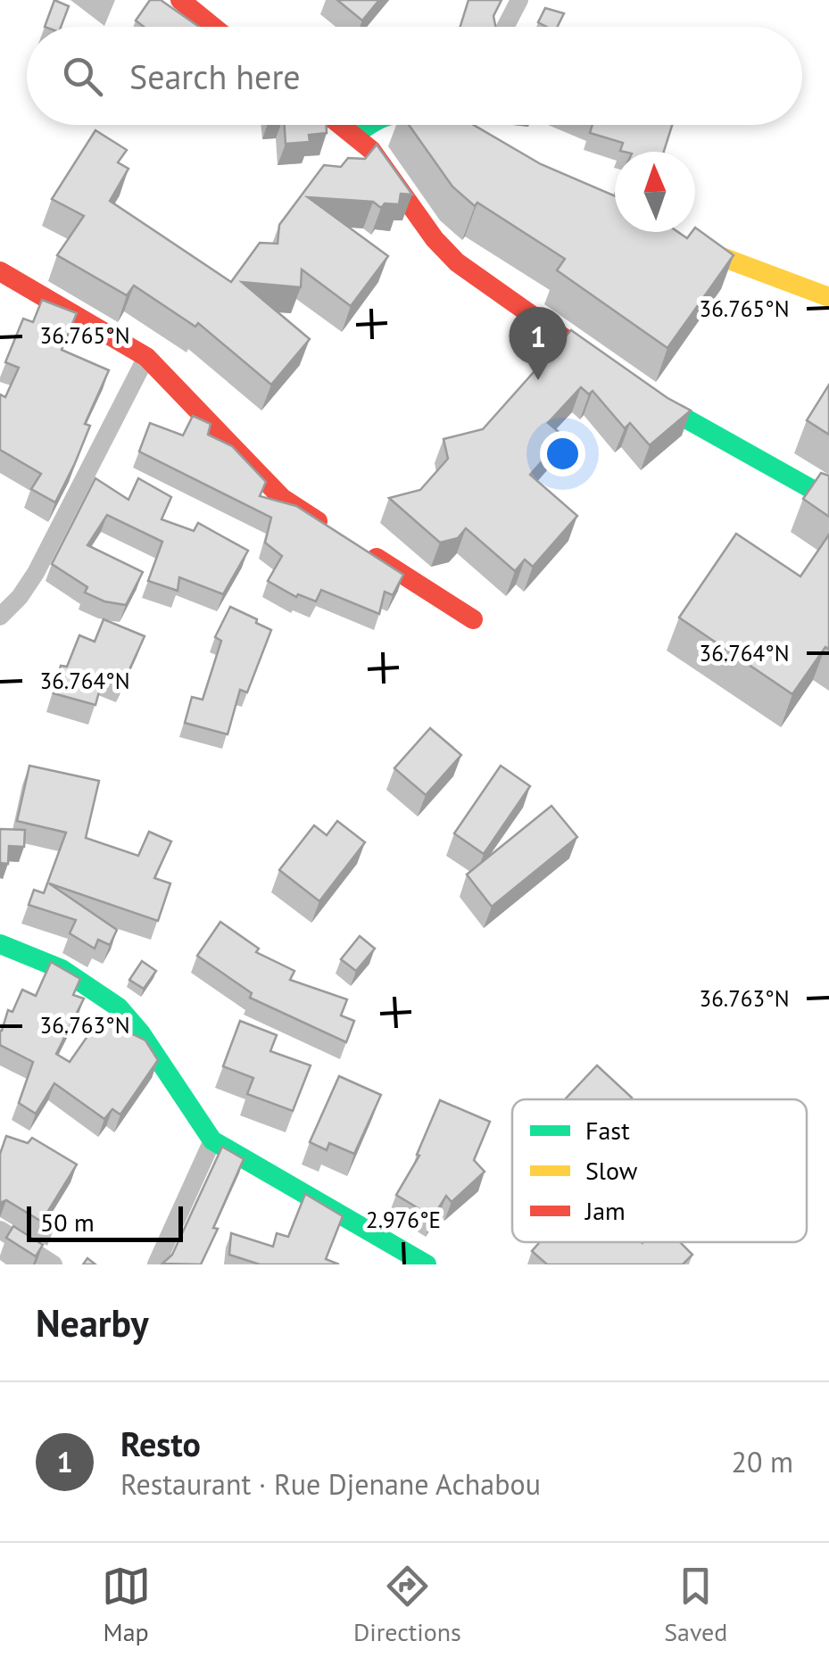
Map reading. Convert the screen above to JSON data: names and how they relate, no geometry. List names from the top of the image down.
{
  "legend": ["Fast", "Slow", "Jam"],
  "scale_bar": "50 m",
  "north": "top",
  "page": {
    "search": "Search here",
    "pins": "1",
    "scale": "50 m",
    "heading": "Nearby",
    "list": [
      {
        "mark": "1",
        "name": "Resto",
        "note": "Restaurant · Rue Djenane Achabou",
        "value": "20 m"
      }
    ],
    "nav": ["Map", "Directions", "Saved"]
  },
  "coordinates": [
    "36.765°N",
    "36.764°N",
    "36.763°N",
    "2.976°E"
  ]
}
